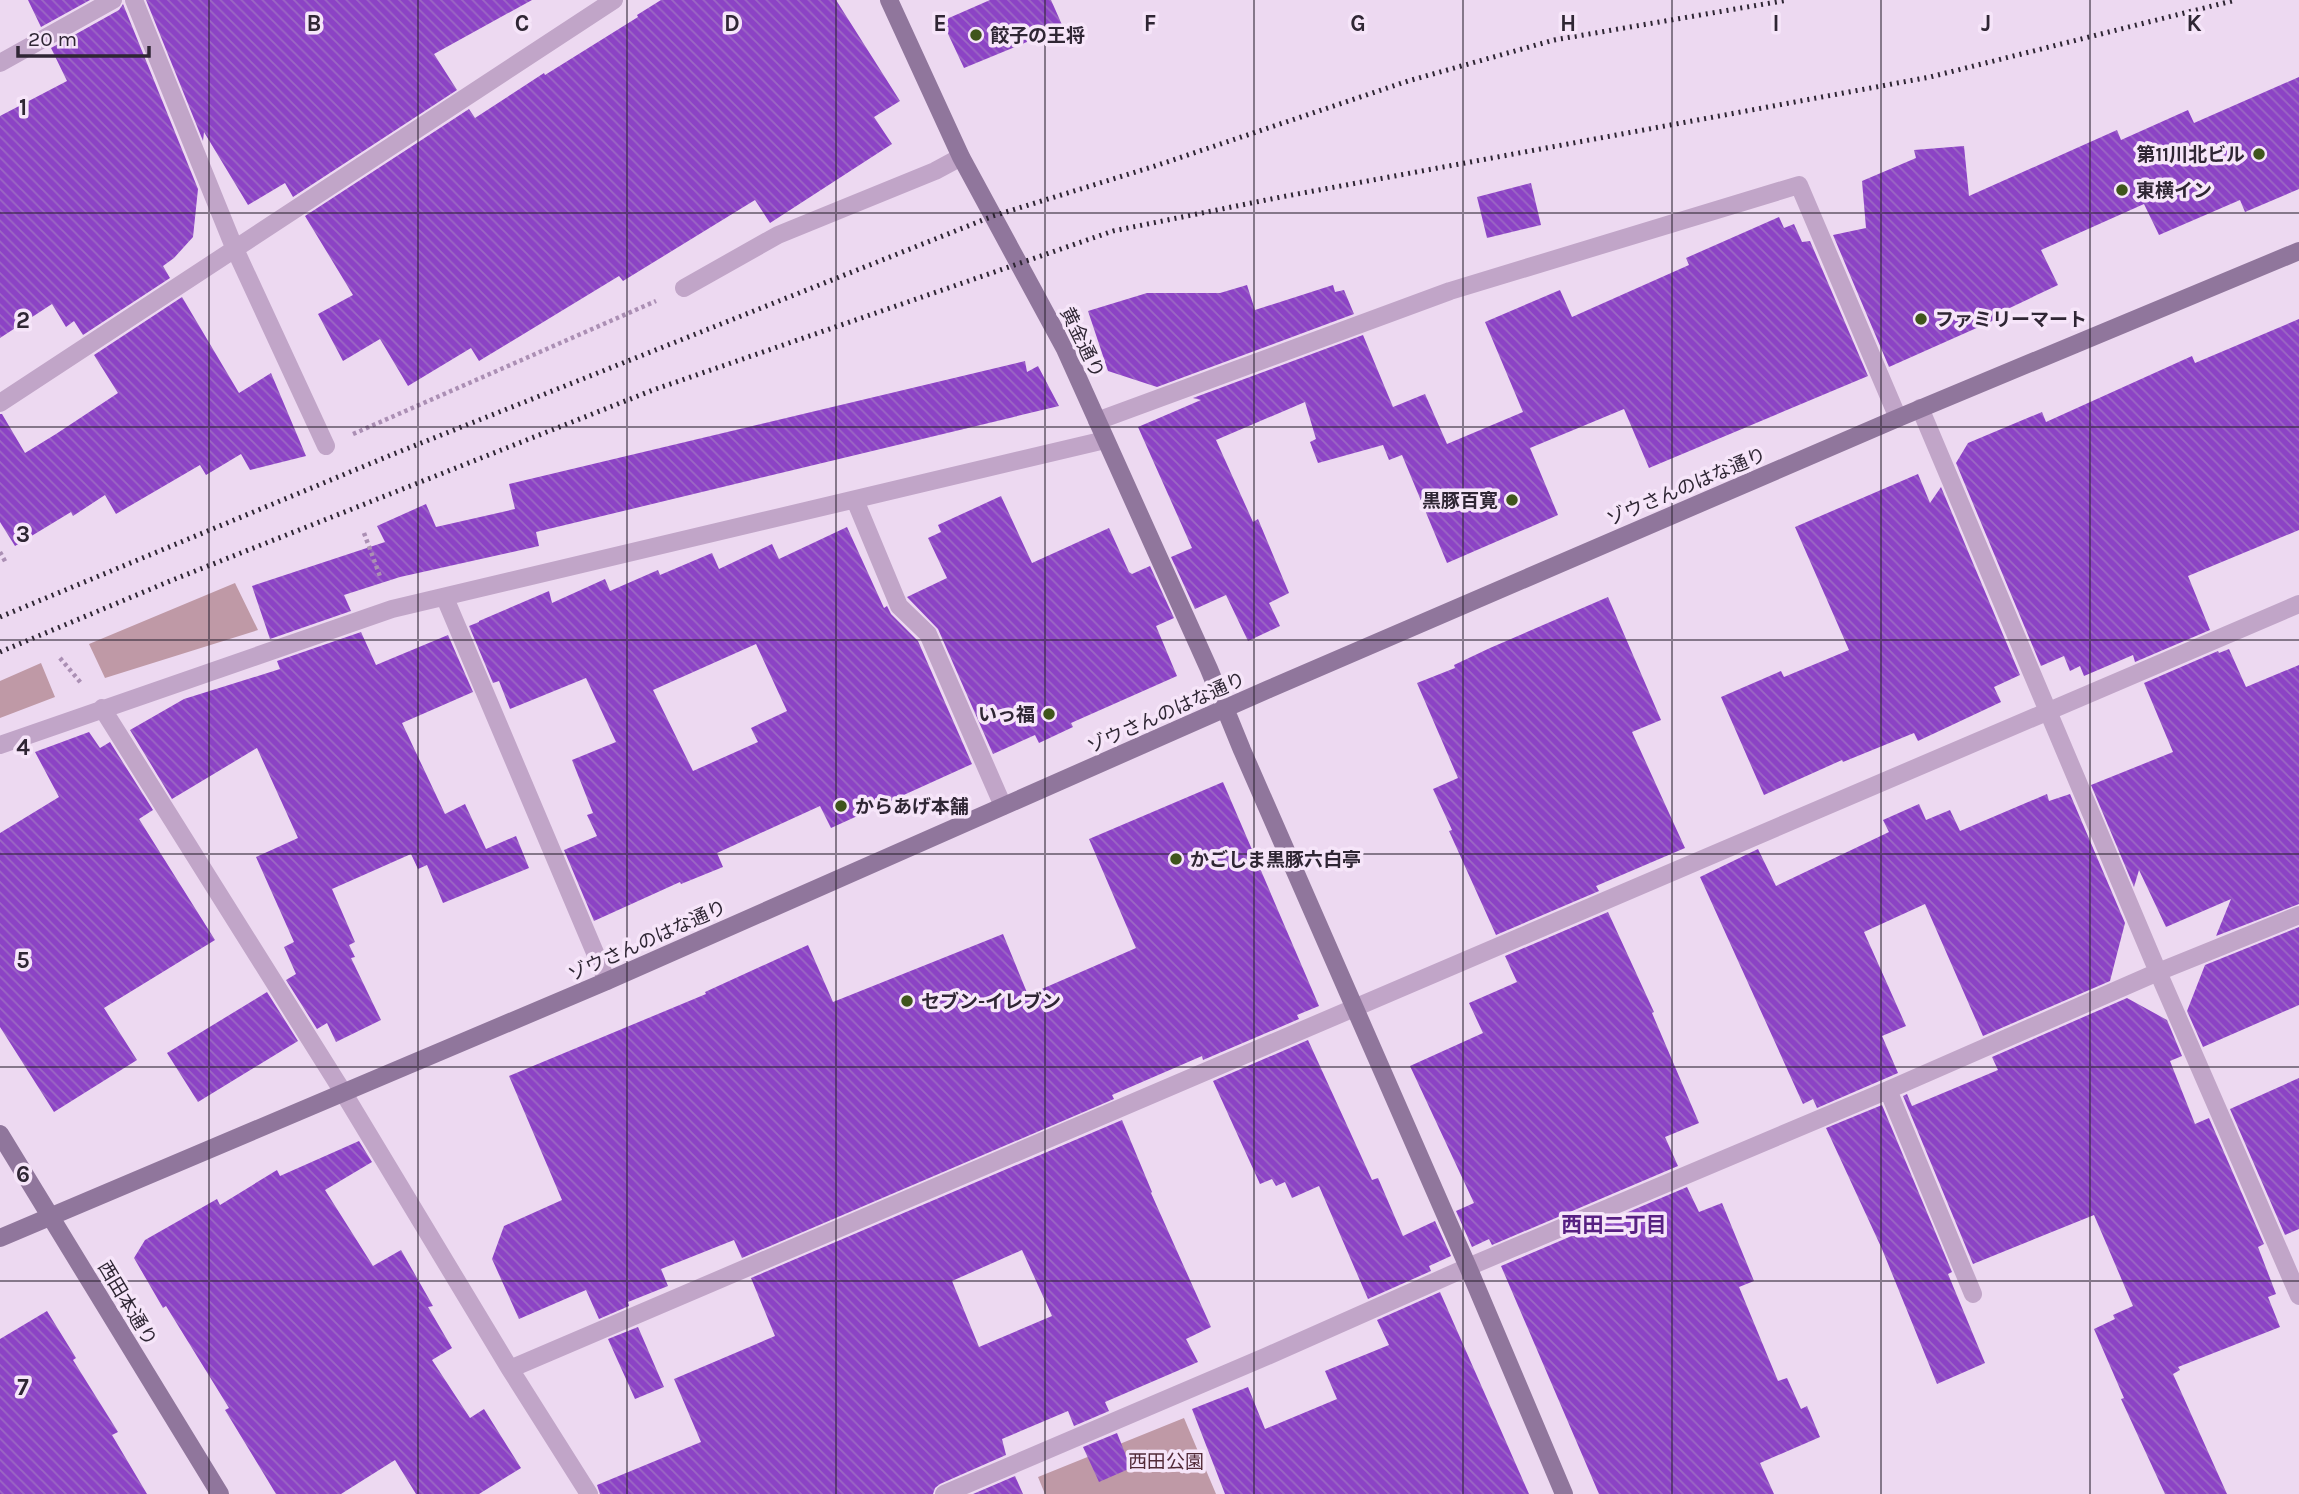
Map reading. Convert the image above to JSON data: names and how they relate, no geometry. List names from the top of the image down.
{
  "streets": {
    "street": ["黄金通り", "ゾウさんのはな通り", "西田本通り"]
  },
  "crossings": [
    ["黄金通り", "ゾウさんのはな通り"],
    ["ゾウさんのはな通り", "西田本通り"]
  ],
  "districts": ["西田二丁目"],
  "parks": ["西田公園"],
  "places": [
    "餃子の王将",
    "第11川北ビル",
    "東横イン",
    "ファミリーマート",
    "黒豚百寛",
    "いっ福",
    "からあげ本舗",
    "かごしま黒豚六白亭",
    "セブン-イレブン"
  ],
  "scale_bar": "20 m",
  "grid": {
    "columns": [
      "B",
      "C",
      "D",
      "E",
      "F",
      "G",
      "H",
      "I",
      "J",
      "K"
    ],
    "rows": [
      "1",
      "2",
      "3",
      "4",
      "5",
      "6",
      "7"
    ]
  }
}
